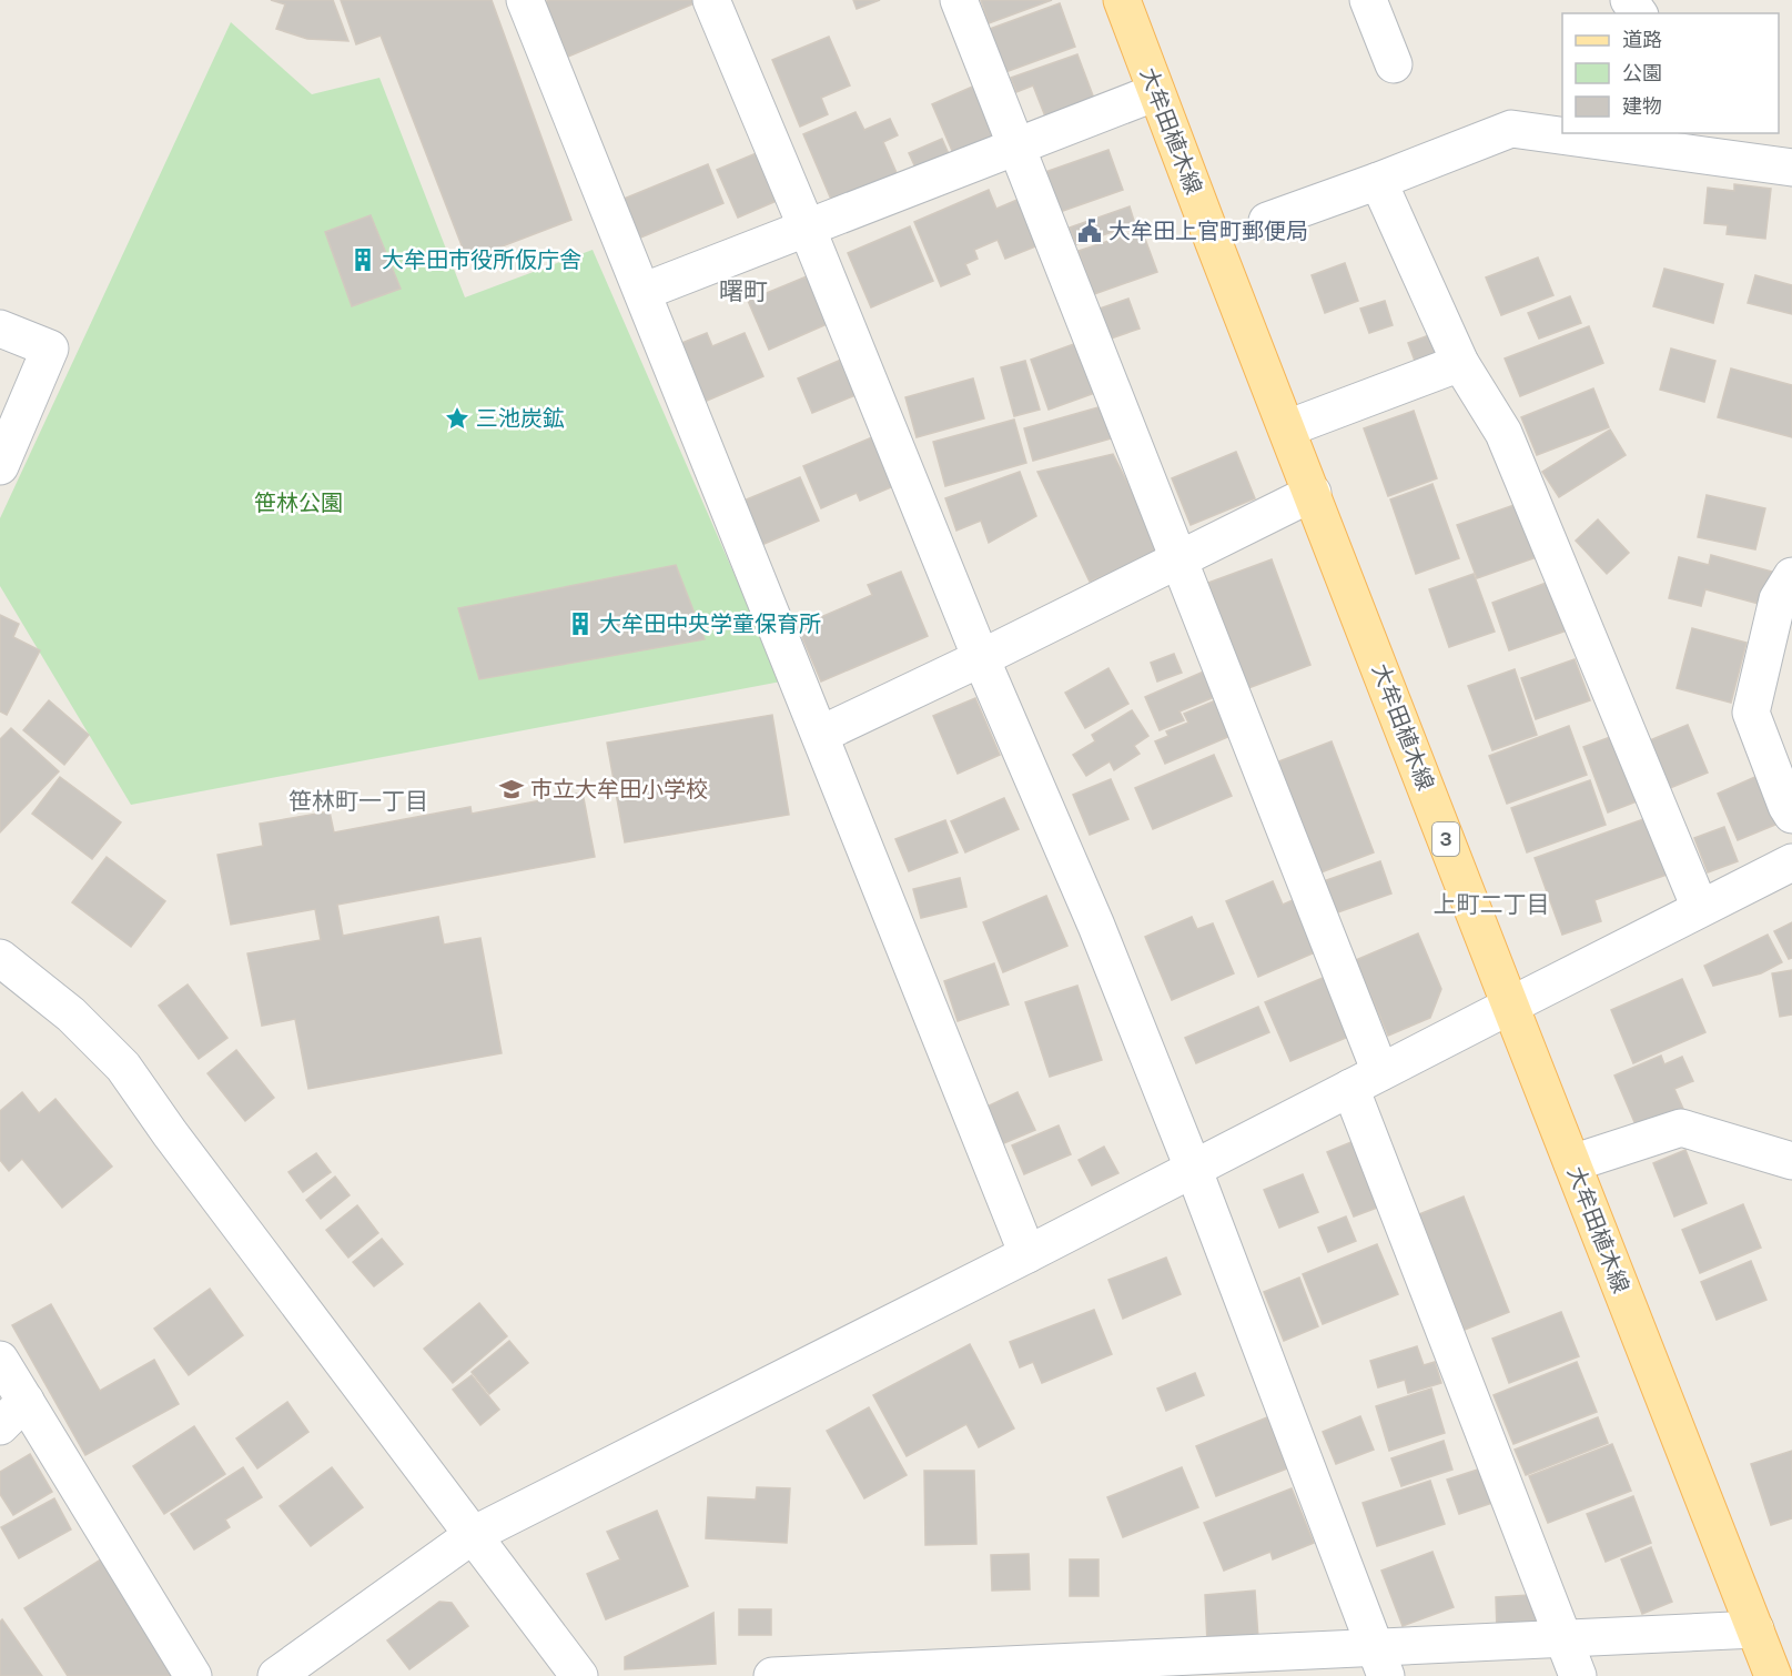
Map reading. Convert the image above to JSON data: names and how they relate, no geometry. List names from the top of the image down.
{
  "streets": {
    "main road": ["大牟田植木線", "3"]
  },
  "districts": ["曙町", "笹林町一丁目", "上町二丁目"],
  "parks": ["笹林公園"],
  "places": {
    "public building": ["大牟田上官町郵便局"],
    "building": ["大牟田市役所仮庁舎", "大牟田中央学童保育所"],
    "place": ["三池炭鉱"],
    "school or university": ["市立大牟田小学校"]
  },
  "legend": ["道路", "公園", "建物"]
}
